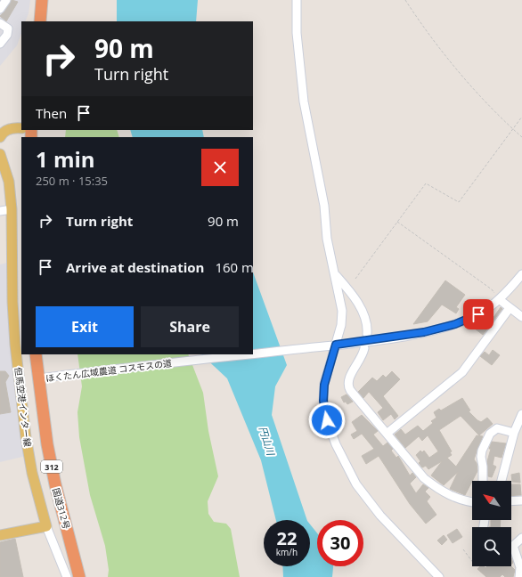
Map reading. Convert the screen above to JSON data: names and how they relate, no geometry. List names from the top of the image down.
{
  "streets": {
    "highway": ["312", "国道312号"],
    "main road": ["但馬空港インター線"],
    "street": ["ほくたん広域農道 コスモスの道"]
  },
  "crossings": [
    ["ほくたん広域農道 コスモスの道", "国道312号"]
  ],
  "water": ["円山川"],
  "north": "top left",
  "page": {
    "turn": ["90 m", "Turn right"],
    "then": "Then",
    "heading": ["1 min", "250 m · 15:35"],
    "list": [
      {
        "name": "Turn right",
        "value": "90 m"
      },
      {
        "name": "Arrive at destination",
        "value": "160 m"
      }
    ],
    "buttons": ["Exit", "Share"],
    "speed": "22 km/h",
    "limit": "30"
  }
}
